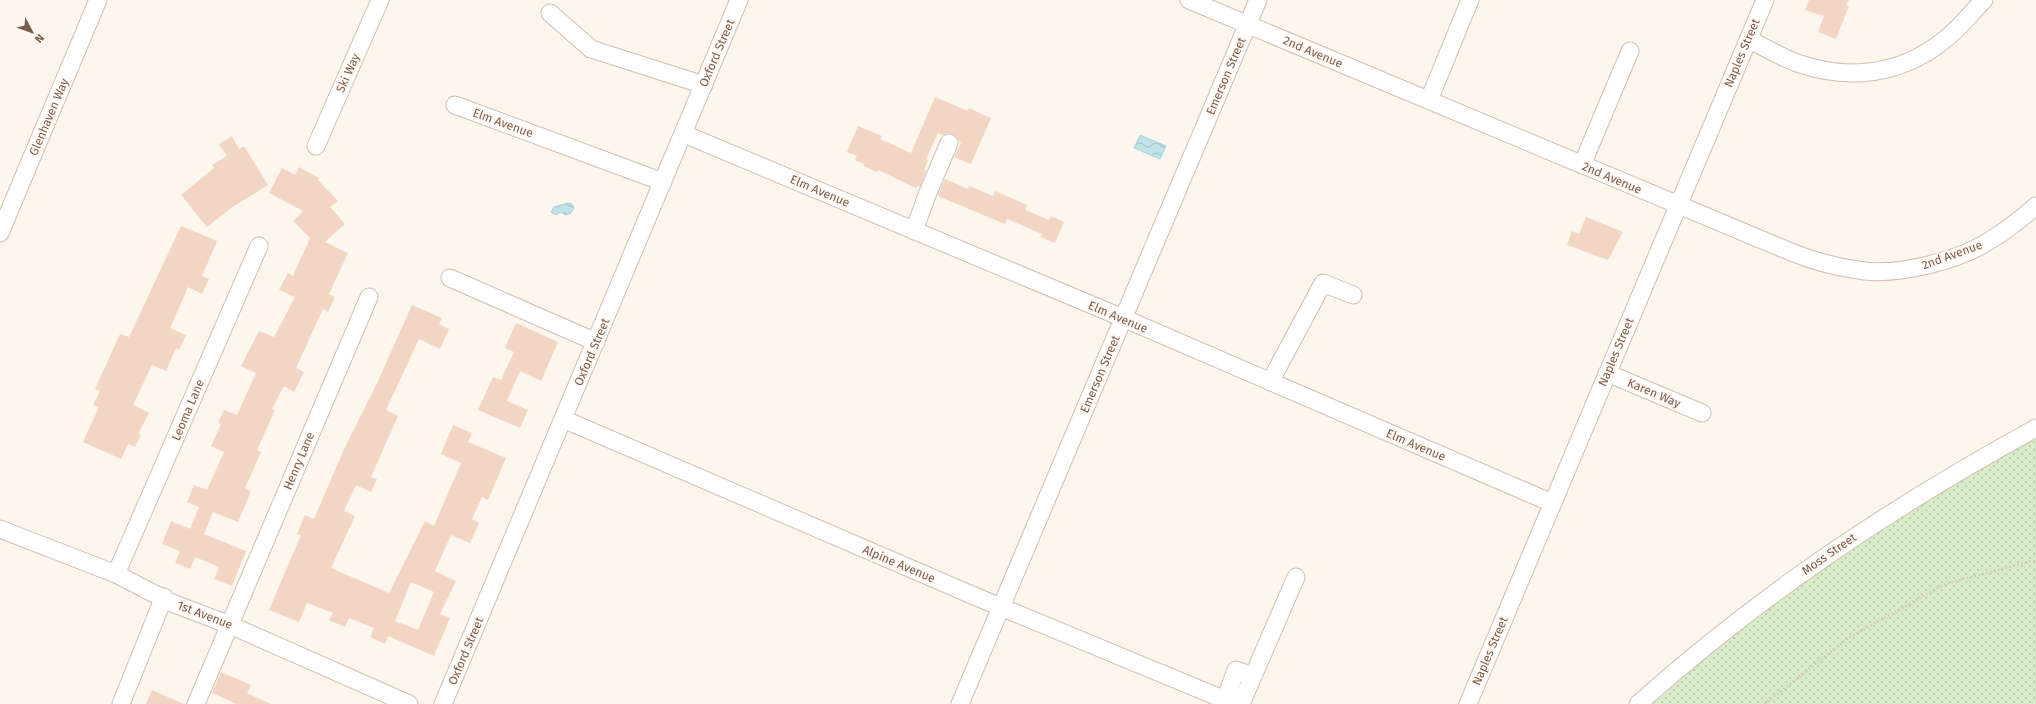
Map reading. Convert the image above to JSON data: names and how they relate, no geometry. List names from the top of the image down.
{
  "streets": {
    "street": [
      "2nd Avenue",
      "Oxford Street",
      "Naples Street",
      "Ski Way",
      "Emerson Street",
      "Glenhaven Way",
      "Elm Avenue",
      "Karen Way",
      "Leoma Lane",
      "Henry Lane",
      "Moss Street",
      "Alpine Avenue",
      "1st Avenue"
    ]
  },
  "crossings": [
    ["2nd Avenue", "Naples Street"],
    ["2nd Avenue", "Emerson Street"],
    ["Oxford Street", "Elm Avenue"],
    ["Oxford Street", "Alpine Avenue"],
    ["Naples Street", "Elm Avenue"],
    ["Naples Street", "Karen Way"],
    ["Emerson Street", "Elm Avenue"],
    ["Emerson Street", "Alpine Avenue"],
    ["Leoma Lane", "1st Avenue"],
    ["Henry Lane", "1st Avenue"]
  ],
  "north": "bottom right"
}
